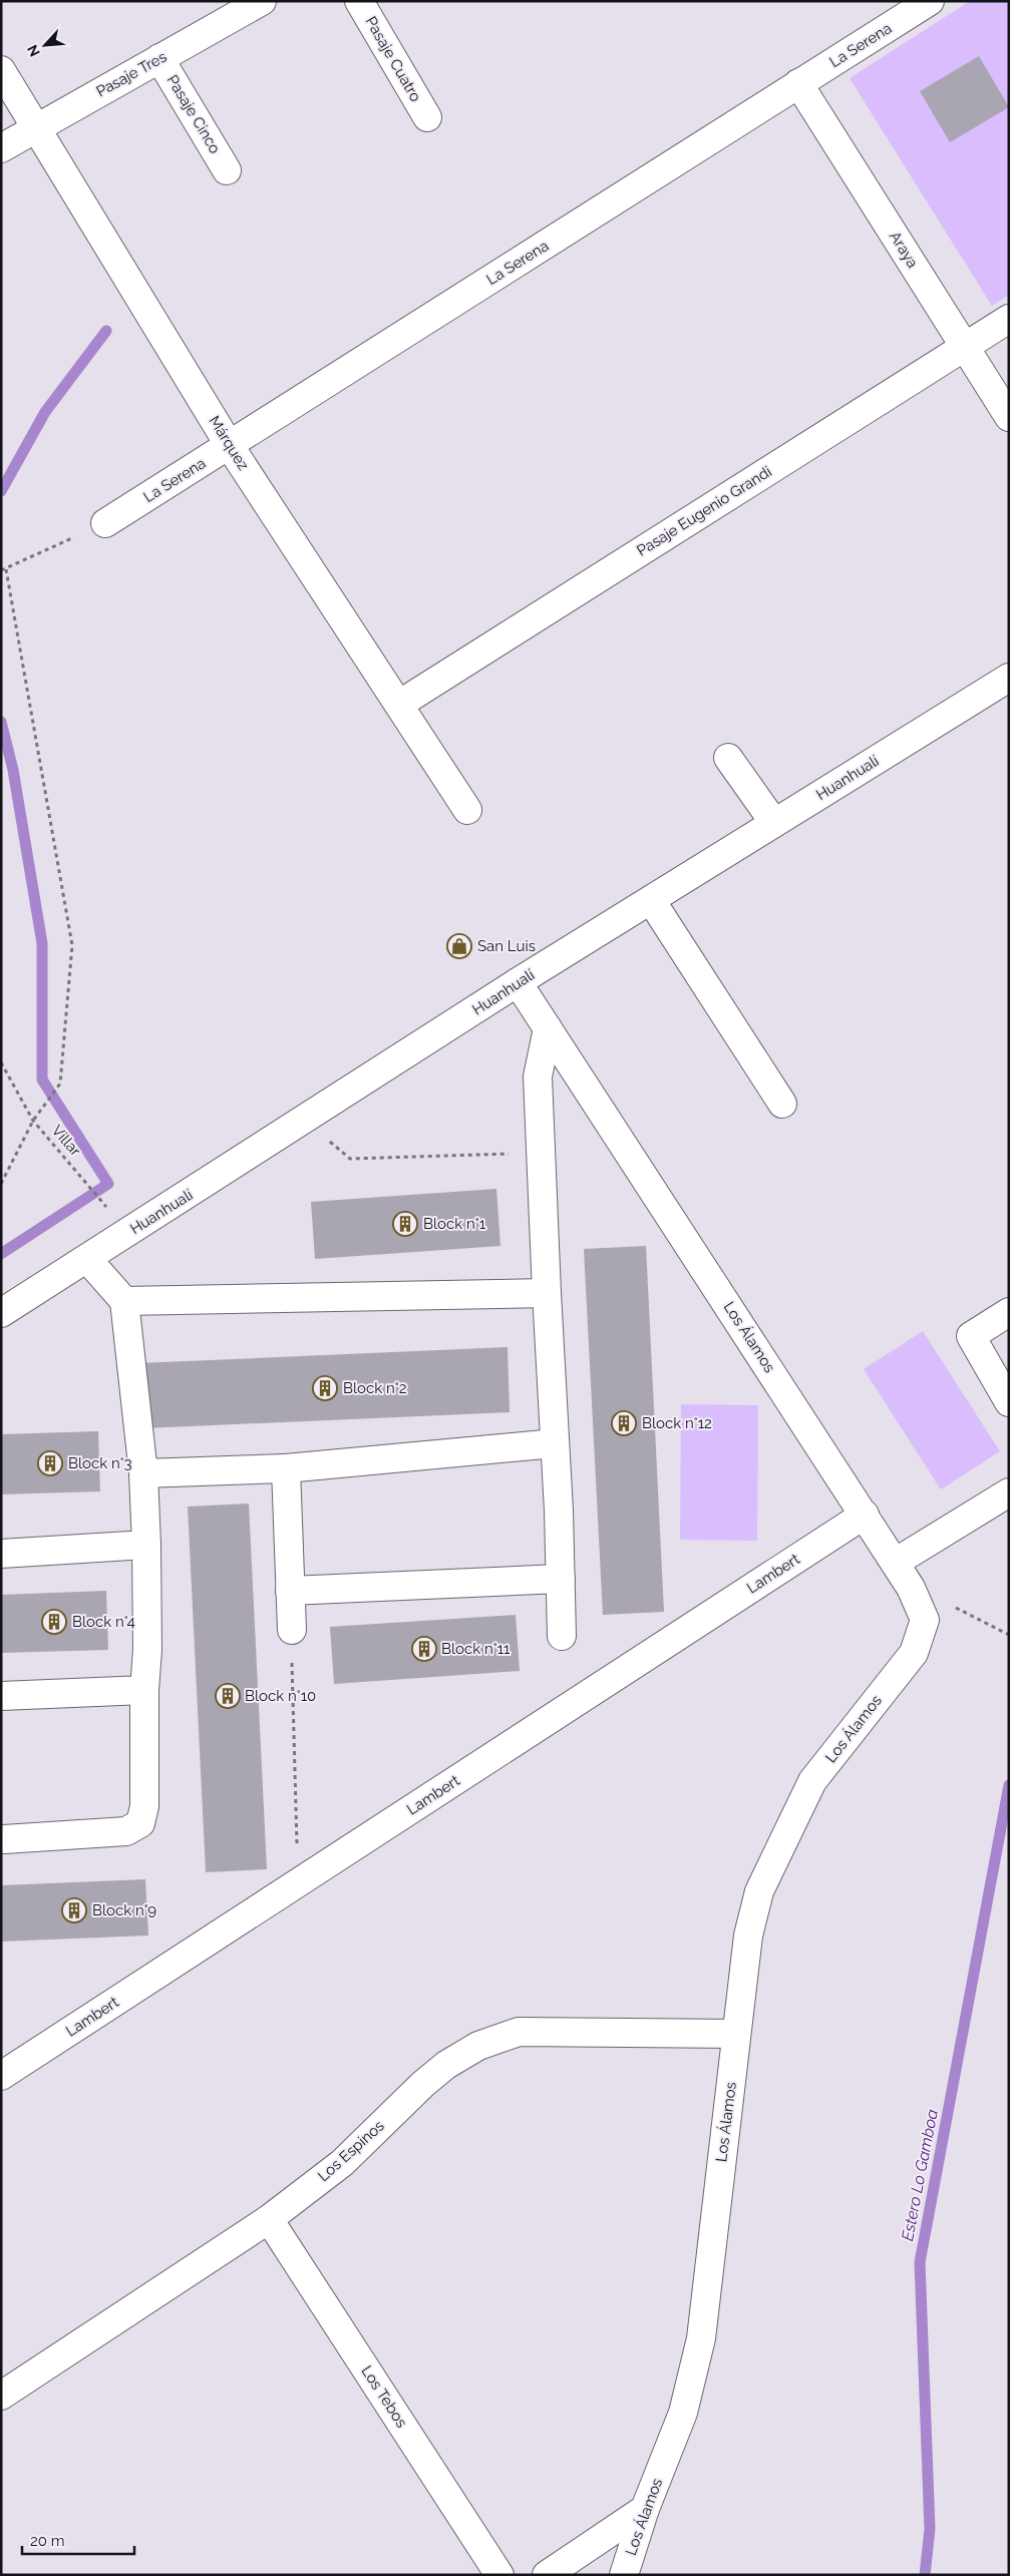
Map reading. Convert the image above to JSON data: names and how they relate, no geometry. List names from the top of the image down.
{
  "streets": {
    "street": [
      "La Serena",
      "Pasaje Cuatro",
      "Pasaje Tres",
      "Pasaje Cinco",
      "Araya",
      "Márquez",
      "Pasaje Eugenio Grandi",
      "Huanhualí",
      "Los Álamos",
      "Lambert",
      "Los Espinos",
      "Los Tebos"
    ],
    "path": ["Villar"]
  },
  "crossings": [
    ["La Serena", "Araya"],
    ["La Serena", "Márquez"],
    ["Pasaje Tres", "Pasaje Cinco"],
    ["Pasaje Tres", "Márquez"],
    ["Araya", "Pasaje Eugenio Grandi"],
    ["Márquez", "Pasaje Eugenio Grandi"],
    ["Huanhualí", "Los Álamos"],
    ["Los Álamos", "Lambert"],
    ["Los Álamos", "Los Espinos"],
    ["Los Espinos", "Los Tebos"]
  ],
  "water": ["Estero Lo Gamboa"],
  "places": {
    "shop": ["San Luis"],
    "building": [
      "Block n°1",
      "Block n°2",
      "Block n°12",
      "Block n°3",
      "Block n°4",
      "Block n°11",
      "Block n°10",
      "Block n°9"
    ]
  },
  "scale_bar": "20 m",
  "north": "bottom left"
}
